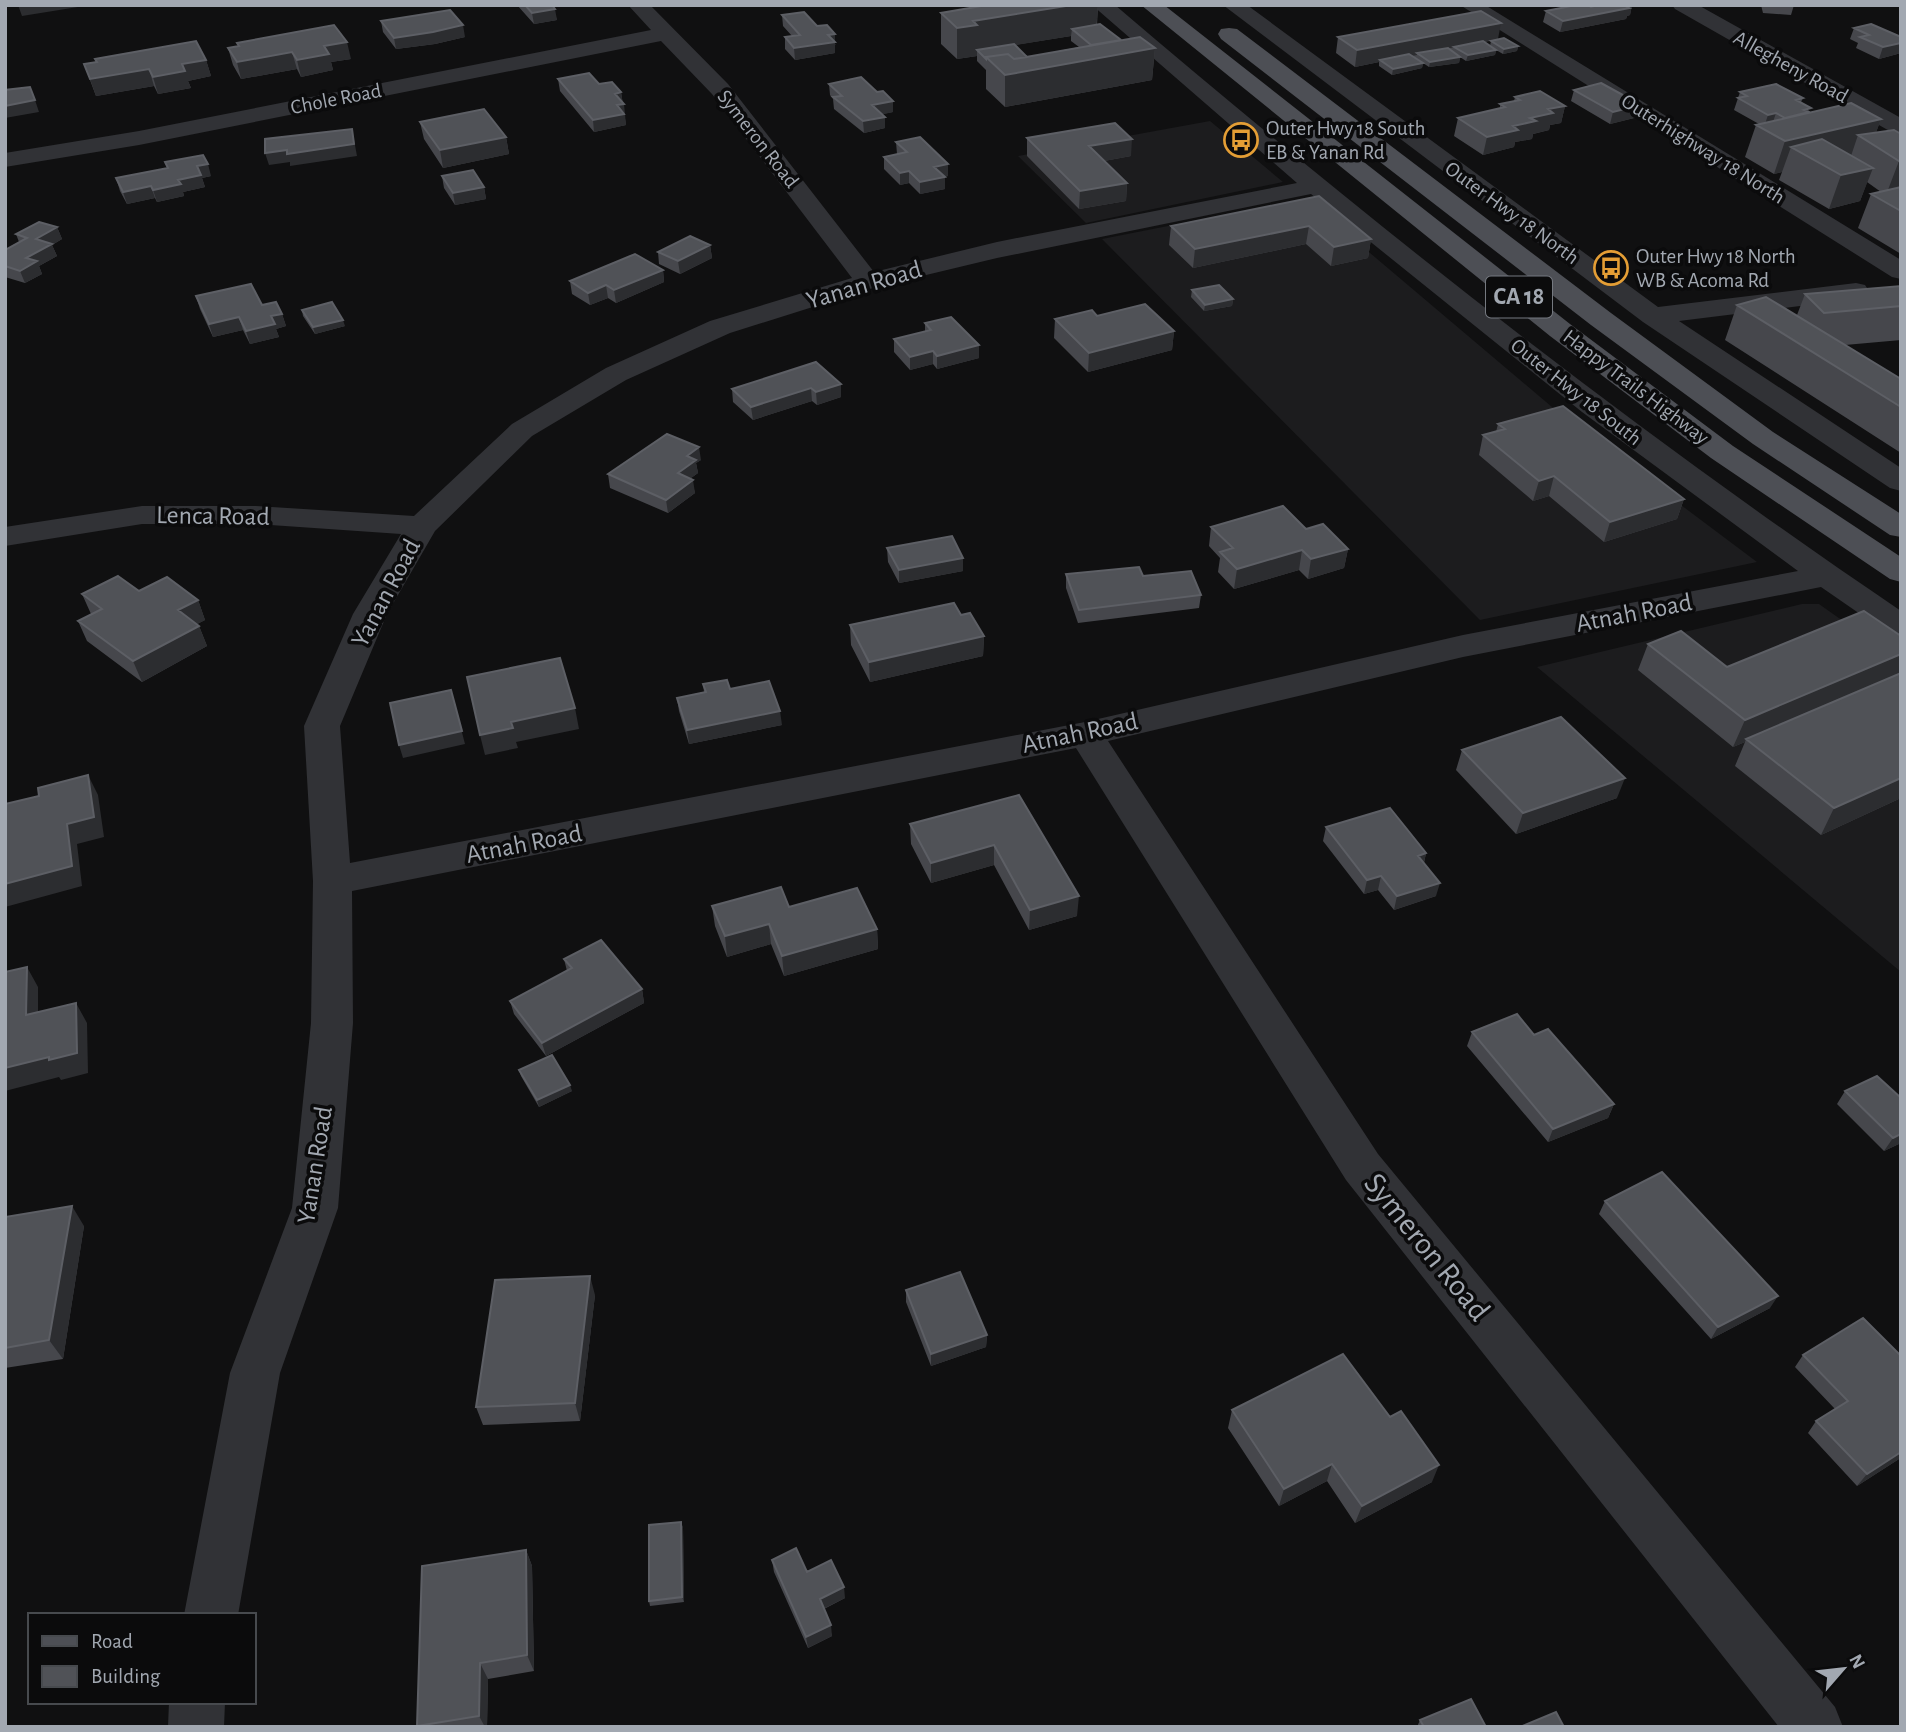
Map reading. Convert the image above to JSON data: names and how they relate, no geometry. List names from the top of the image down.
{
  "streets": {
    "main road": ["CA 18", "Happy Trails Highway"],
    "street": [
      "Allegheny Road",
      "Chole Road",
      "Symeron Road",
      "Outerhighway 18 North",
      "Outer Hwy 18 North",
      "Yanan Road",
      "Outer Hwy 18 South",
      "Lenca Road",
      "Atnah Road"
    ]
  },
  "crossings": [
    ["Chole Road", "Symeron Road"],
    ["Symeron Road", "Yanan Road"],
    ["Symeron Road", "Atnah Road"],
    ["Yanan Road", "Outer Hwy 18 South"],
    ["Yanan Road", "Lenca Road"],
    ["Yanan Road", "Atnah Road"],
    ["Outer Hwy 18 South", "Atnah Road"]
  ],
  "places": {
    "bus stop": ["Outer Hwy 18 South EB & Yanan Rd", "Outer Hwy 18 North WB & Acoma Rd"]
  },
  "legend": ["Road", "Building"],
  "north": "top right"
}
